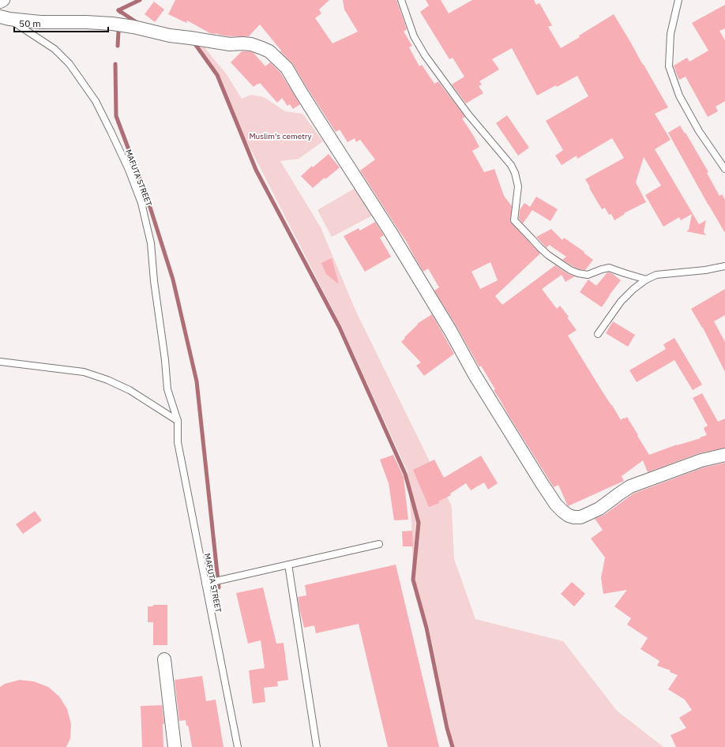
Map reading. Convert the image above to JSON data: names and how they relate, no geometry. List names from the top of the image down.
{
  "streets": {
    "lane": ["MAFUTA STREET"]
  },
  "parks": ["Muslim's cemetry"],
  "scale_bar": "50 m"
}
